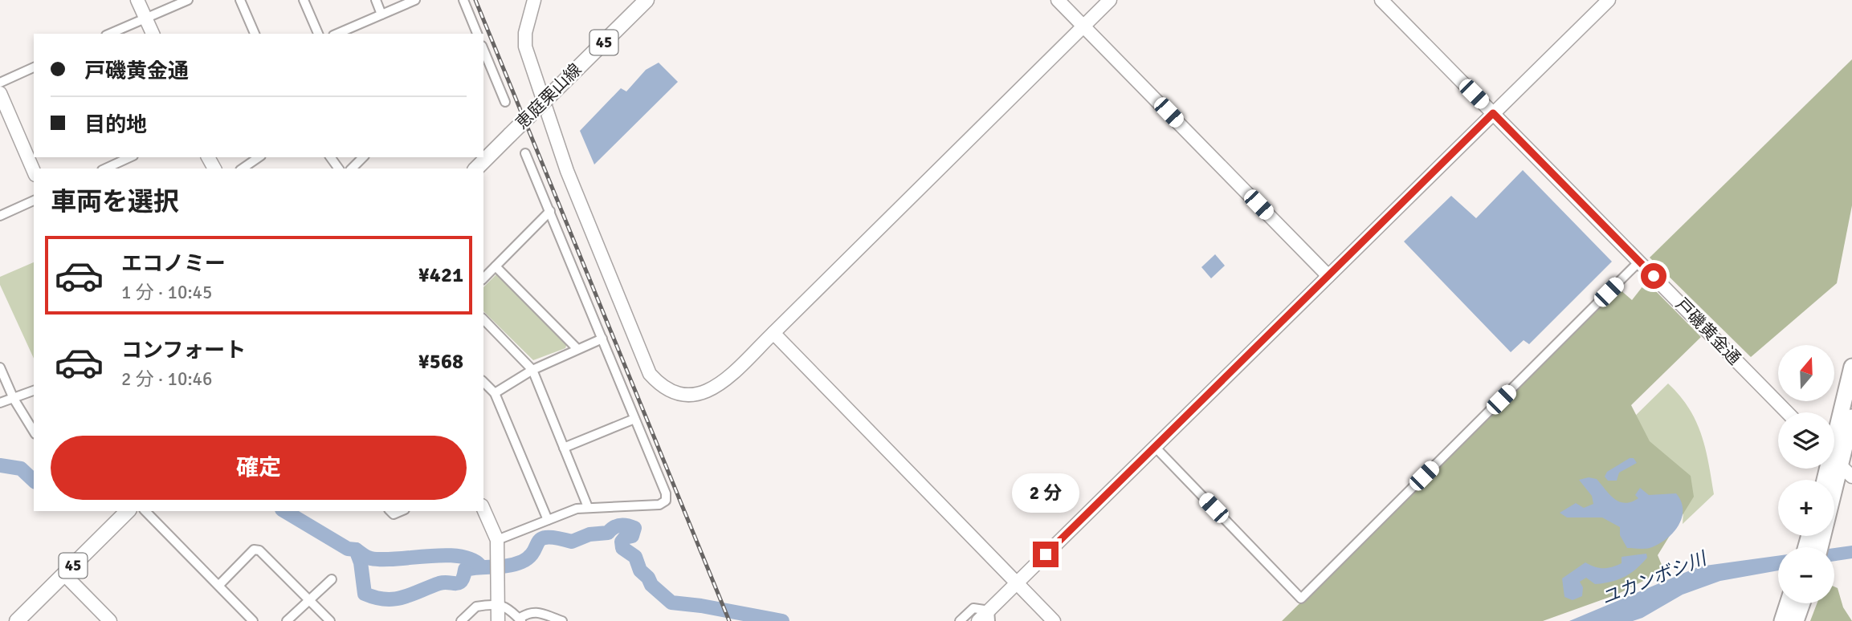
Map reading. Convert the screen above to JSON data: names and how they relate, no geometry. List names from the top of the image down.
{
  "streets": {
    "main road": ["45", "恵庭栗山線"],
    "street": ["戸磯黄金通"]
  },
  "water": ["ユカンボシ川"],
  "north": "top",
  "page": {
    "banner": ["戸磯黄金通", "目的地"],
    "heading": "車両を選択",
    "list": [
      {
        "name": "エコノミー",
        "note": "1 分 · 10:45",
        "value": "¥421"
      },
      {
        "name": "コンフォート",
        "note": "2 分 · 10:46",
        "value": "¥568"
      }
    ],
    "map_buttons": ["+", "−"],
    "buttons": "確定",
    "bubble": "2 分"
  }
}
